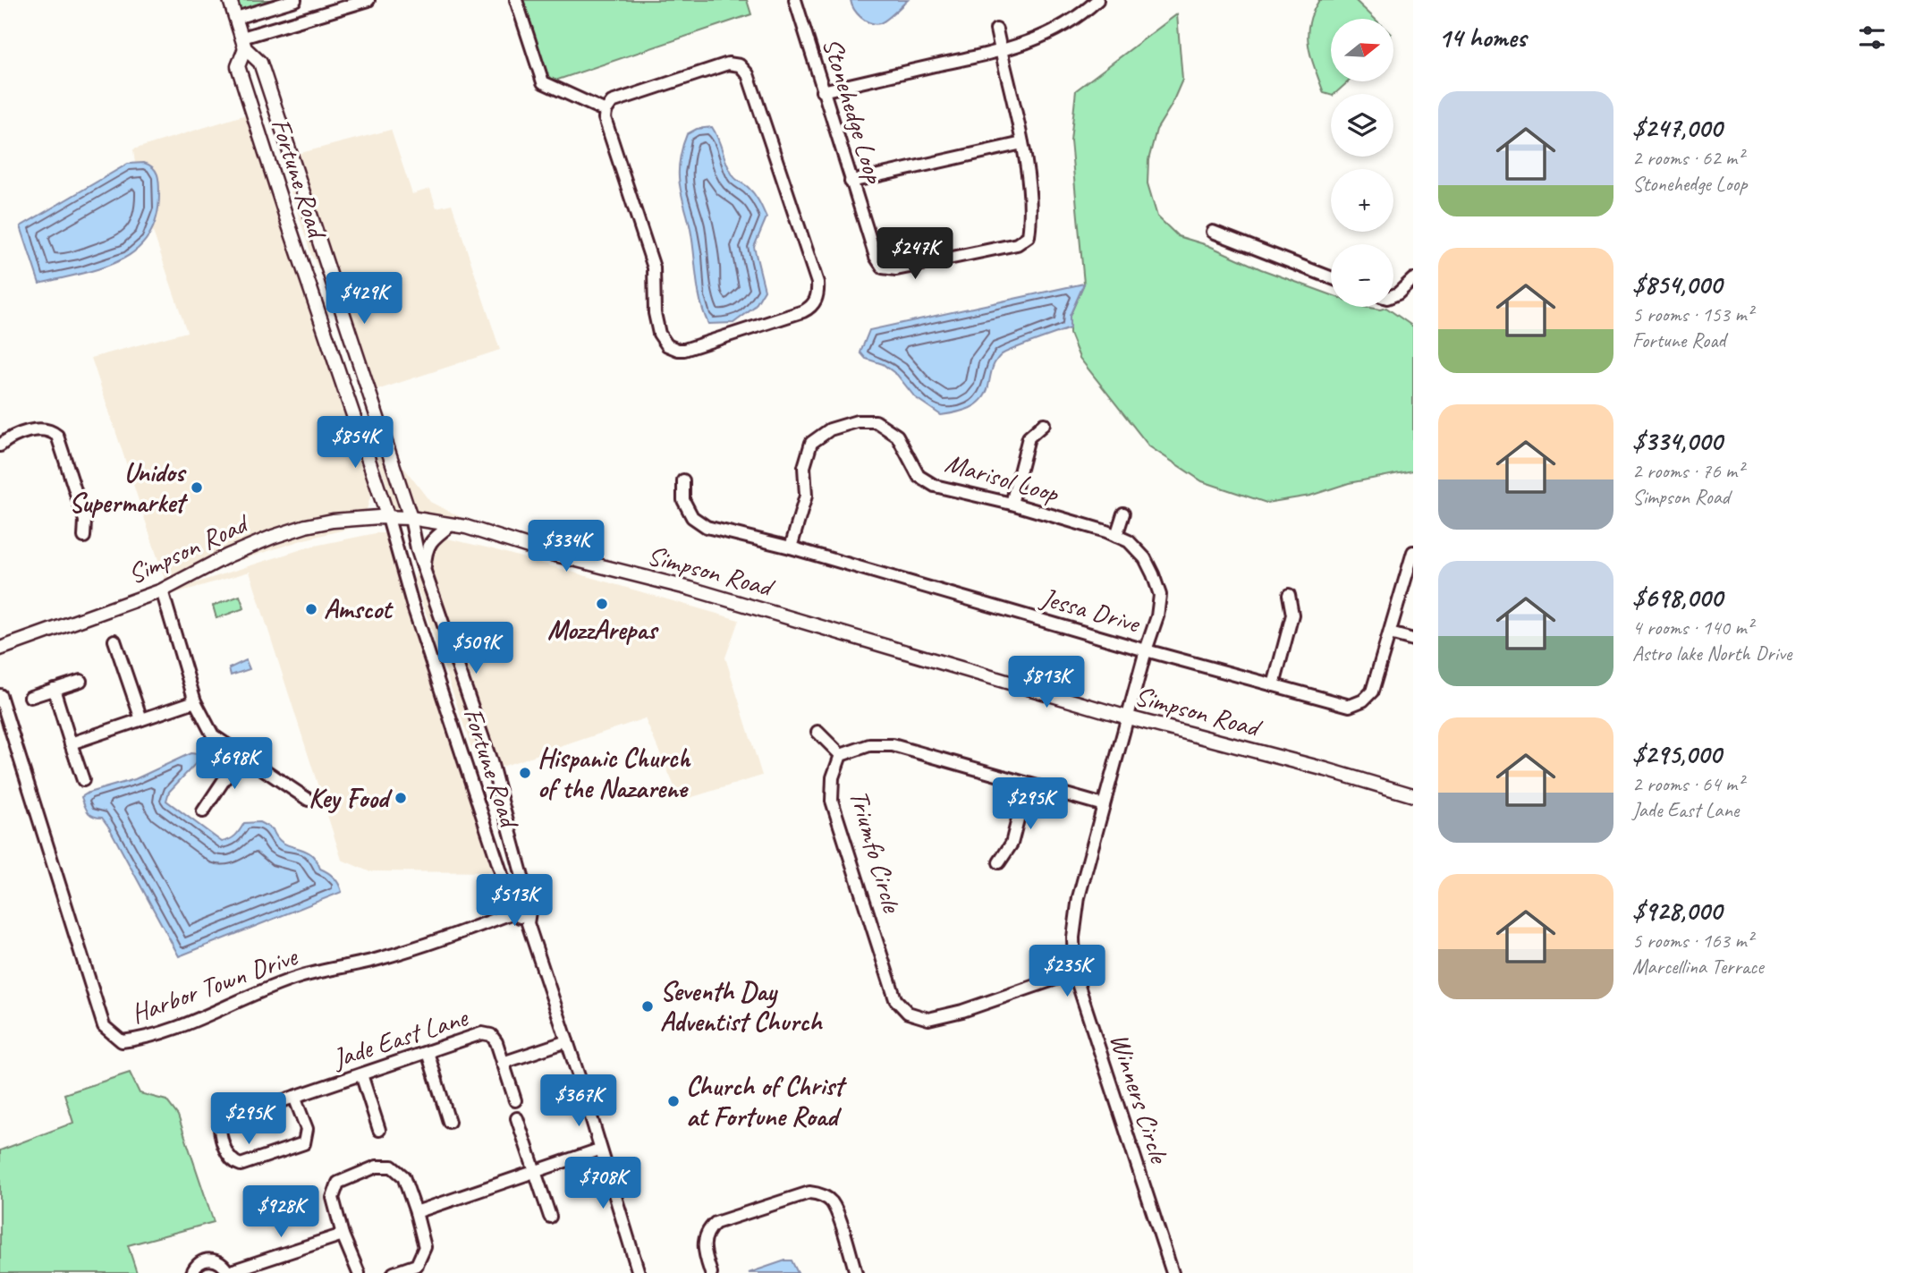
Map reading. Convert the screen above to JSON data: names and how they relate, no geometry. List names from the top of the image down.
{
  "streets": {
    "main road": ["Fortune Road", "Simpson Road"],
    "street": [
      "Stonehedge Loop",
      "Marisol Loop",
      "Jessa Drive",
      "Triumfo Circle",
      "Harbor Town Drive",
      "Jade East Lane",
      "Winners Circle"
    ]
  },
  "crossings": [
    ["Fortune Road", "Simpson Road"],
    ["Fortune Road", "Harbor Town Drive"],
    ["Marisol Loop", "Simpson Road"],
    ["Marisol Loop", "Jessa Drive"],
    ["Marisol Loop", "Winners Circle"],
    ["Simpson Road", "Winners Circle"],
    ["Triumfo Circle", "Winners Circle"]
  ],
  "places": [
    "Unidos Supermarket",
    "MozzArepas",
    "Amscot",
    "Hispanic Church of the Nazarene",
    "Key Food",
    "Seventh Day Adventist Church",
    "Church of Christ at Fortune Road"
  ],
  "north": "right",
  "page": {
    "heading": "14 homes",
    "map_buttons": ["+", "−"],
    "list": [
      {
        "name": "$247,000",
        "note": "2 rooms · 62 m² · Stonehedge Loop"
      },
      {
        "name": "$854,000",
        "note": "5 rooms · 153 m² · Fortune Road"
      },
      {
        "name": "$334,000",
        "note": "2 rooms · 76 m² · Simpson Road"
      },
      {
        "name": "$698,000",
        "note": "4 rooms · 140 m² · Astro lake North Drive"
      },
      {
        "name": "$295,000",
        "note": "2 rooms · 64 m² · Jade East Lane"
      },
      {
        "name": "$928,000",
        "note": "5 rooms · 163 m² · Marcellina Terrace"
      }
    ],
    "price": [
      "$247K",
      "$429K",
      "$854K",
      "$334K",
      "$509K",
      "$813K",
      "$698K",
      "$295K",
      "$513K",
      "$235K",
      "$367K",
      "$295K",
      "$708K",
      "$928K"
    ]
  }
}
